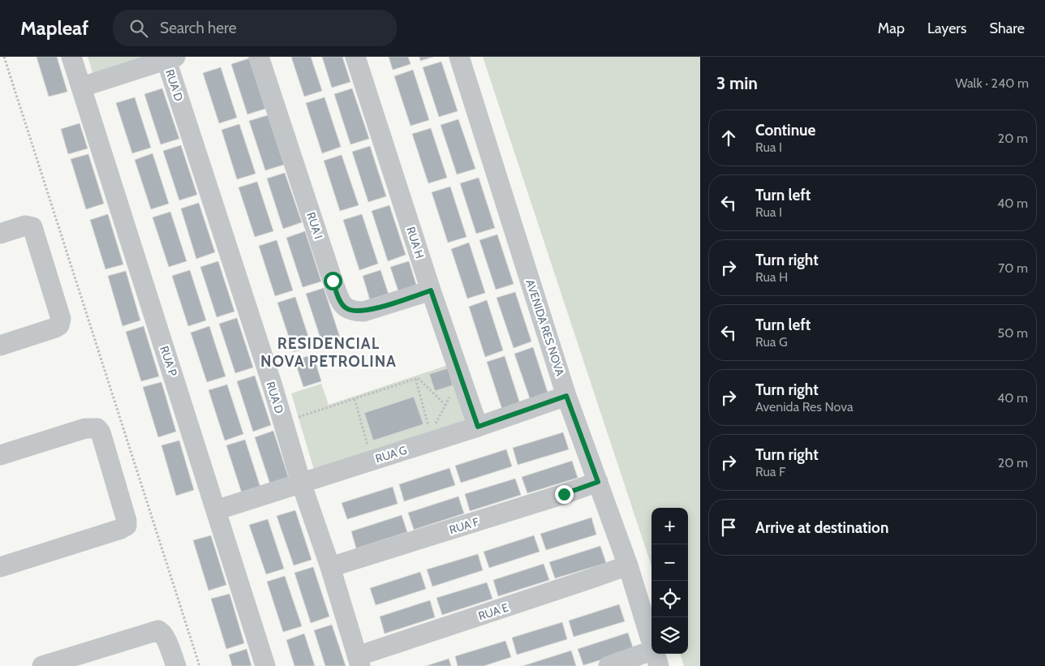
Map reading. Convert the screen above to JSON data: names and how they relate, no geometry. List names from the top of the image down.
{
  "streets": {
    "street": [
      "RUA D",
      "RUA I",
      "RUA H",
      "AVENIDA RES NOVA",
      "RUA P",
      "RUA G",
      "RUA F",
      "RUA E"
    ]
  },
  "crossings": [
    ["RUA D", "RUA G"],
    ["RUA D", "RUA F"],
    ["RUA D", "RUA E"],
    ["RUA I", "RUA H"],
    ["RUA H", "RUA G"],
    ["AVENIDA RES NOVA", "RUA G"],
    ["AVENIDA RES NOVA", "RUA F"],
    ["AVENIDA RES NOVA", "RUA E"],
    ["RUA P", "RUA G"]
  ],
  "districts": ["RESIDENCIAL NOVA PETROLINA"],
  "page": {
    "header": "Mapleaf",
    "search": "Search here",
    "nav": ["Map", "Layers", "Share"],
    "heading": ["3 min", "Walk · 240 m"],
    "list": [
      ["Continue", "Rua I", "20 m"],
      ["Turn left", "Rua I", "40 m"],
      ["Turn right", "Rua H", "70 m"],
      ["Turn left", "Rua G", "50 m"],
      ["Turn right", "Avenida Res Nova", "40 m"],
      ["Turn right", "Rua F", "20 m"],
      "Arrive at destination"
    ],
    "map_buttons": ["+", "−"]
  }
}
